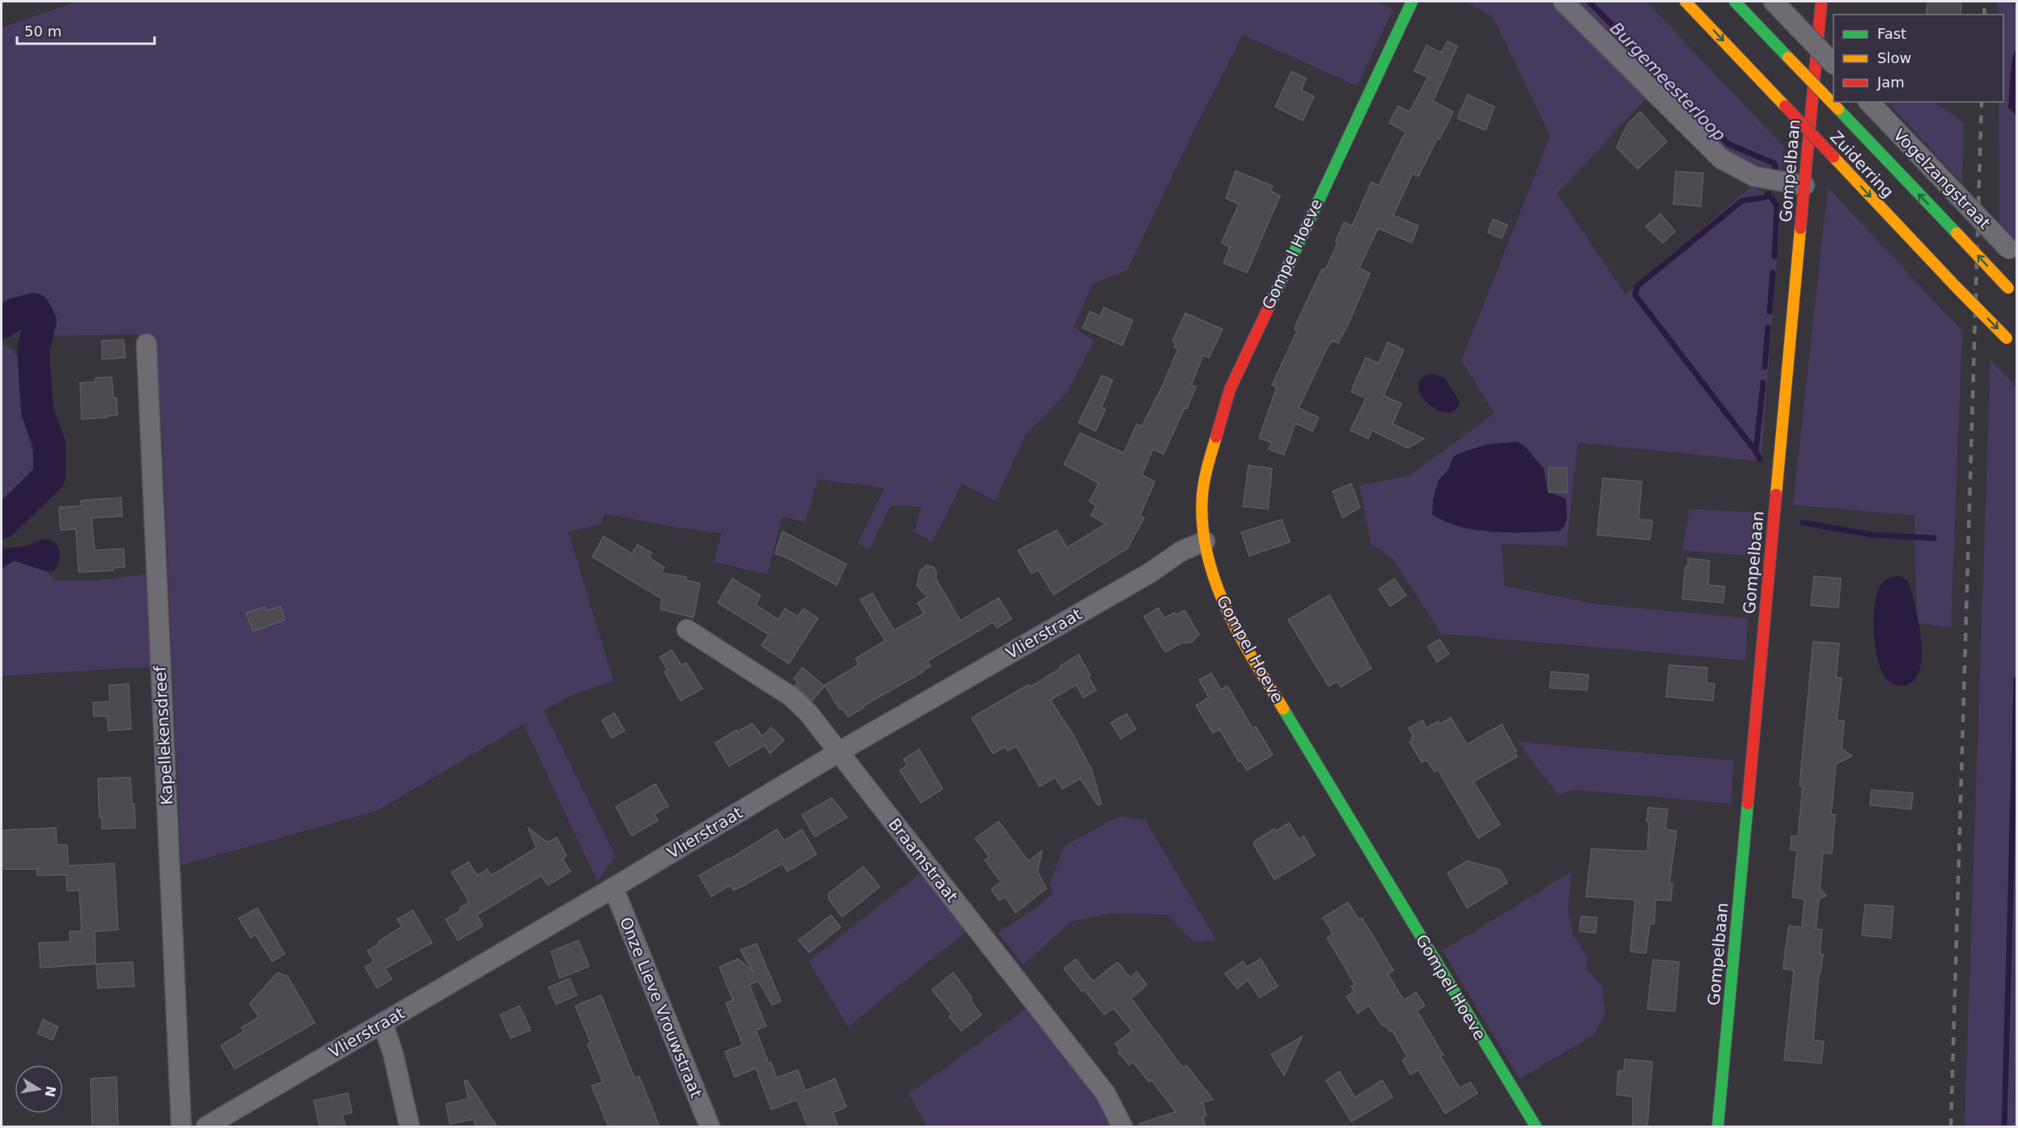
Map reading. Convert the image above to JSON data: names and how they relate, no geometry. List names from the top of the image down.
{
  "streets": {
    "main road": ["Zuiderring", "Gompelbaan", "Gompel Hoeve"],
    "street": [
      "Vogelzangstraat",
      "Vlierstraat",
      "Kapellekensdreef",
      "Braamstraat",
      "Onze Lieve Vrouwstraat"
    ]
  },
  "crossings": [
    ["Gompel Hoeve", "Vlierstraat"],
    ["Vlierstraat", "Braamstraat"],
    ["Vlierstraat", "Onze Lieve Vrouwstraat"]
  ],
  "water": ["Burgemeesterloop"],
  "legend": ["Fast", "Slow", "Jam"],
  "scale_bar": "50 m",
  "north": "right"
}
